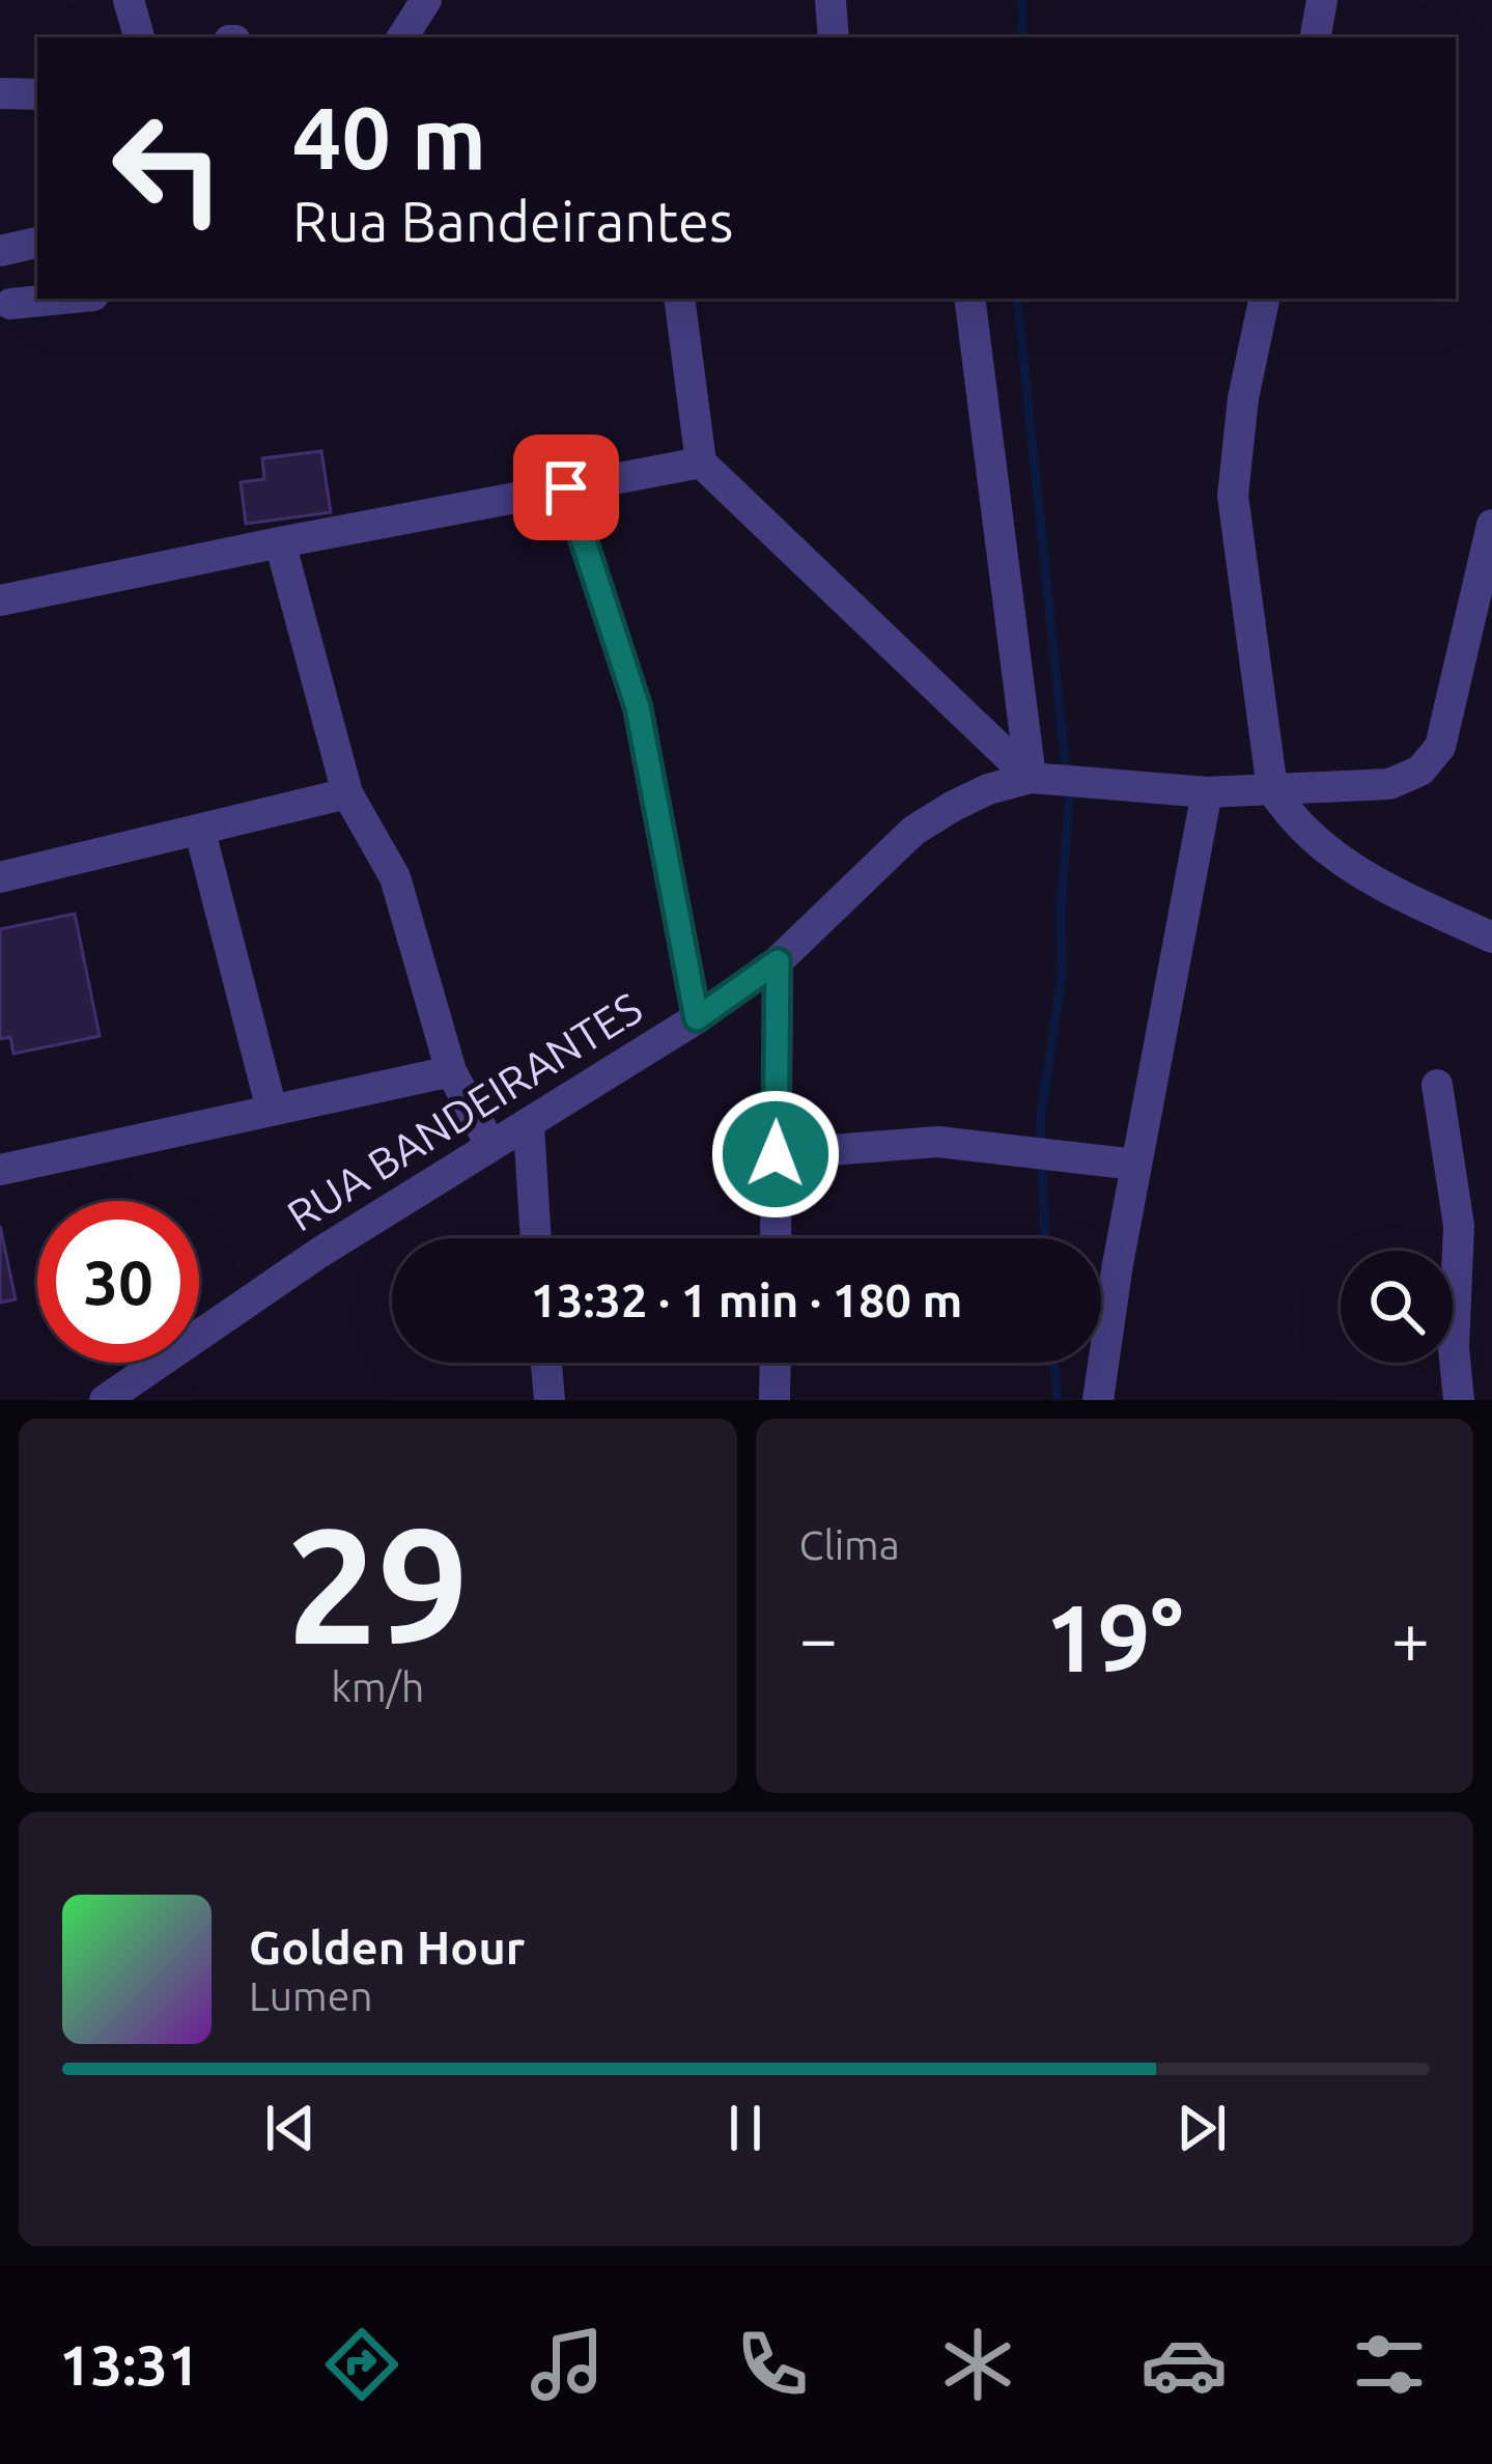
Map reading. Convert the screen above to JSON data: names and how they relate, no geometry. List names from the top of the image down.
{
  "streets": {
    "street": ["RUA BANDEIRANTES"]
  },
  "page": {
    "turn": ["40 m", "Rua Bandeirantes"],
    "limit": "30",
    "trip": "13:32 · 1 min · 180 m",
    "tile": [
      ["29", "km/h"],
      "Clima"
    ],
    "heat": ["−", "19°", "+"],
    "song": ["Golden Hour", "Lumen"],
    "tabs": "13:31"
  }
}
